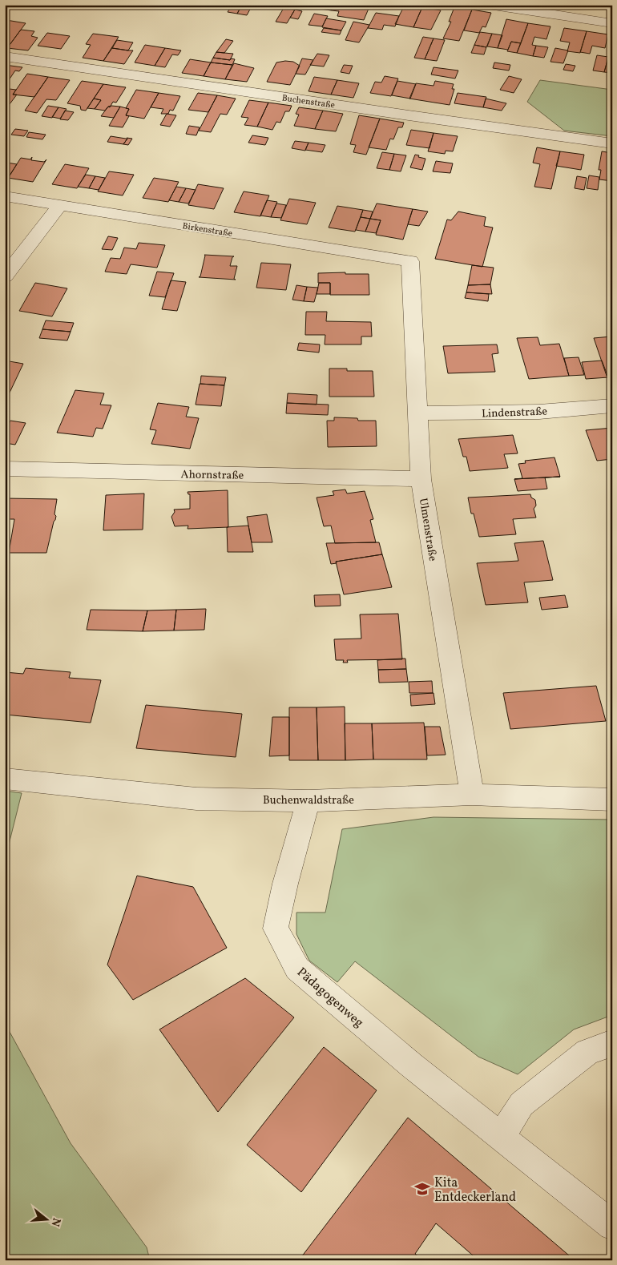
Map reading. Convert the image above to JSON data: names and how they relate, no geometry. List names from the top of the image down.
{
  "streets": {
    "street": [
      "Buchenstraße",
      "Birkenstraße",
      "Lindenstraße",
      "Ahornstraße",
      "Ulmenstraße",
      "Buchenwaldstraße",
      "Pädagogenweg"
    ]
  },
  "crossings": [
    ["Birkenstraße", "Ulmenstraße"],
    ["Lindenstraße", "Ulmenstraße"],
    ["Ahornstraße", "Ulmenstraße"],
    ["Ulmenstraße", "Buchenwaldstraße"],
    ["Buchenwaldstraße", "Pädagogenweg"]
  ],
  "places": {
    "school or university": ["Kita Entdeckerland"]
  },
  "north": "right"
}
